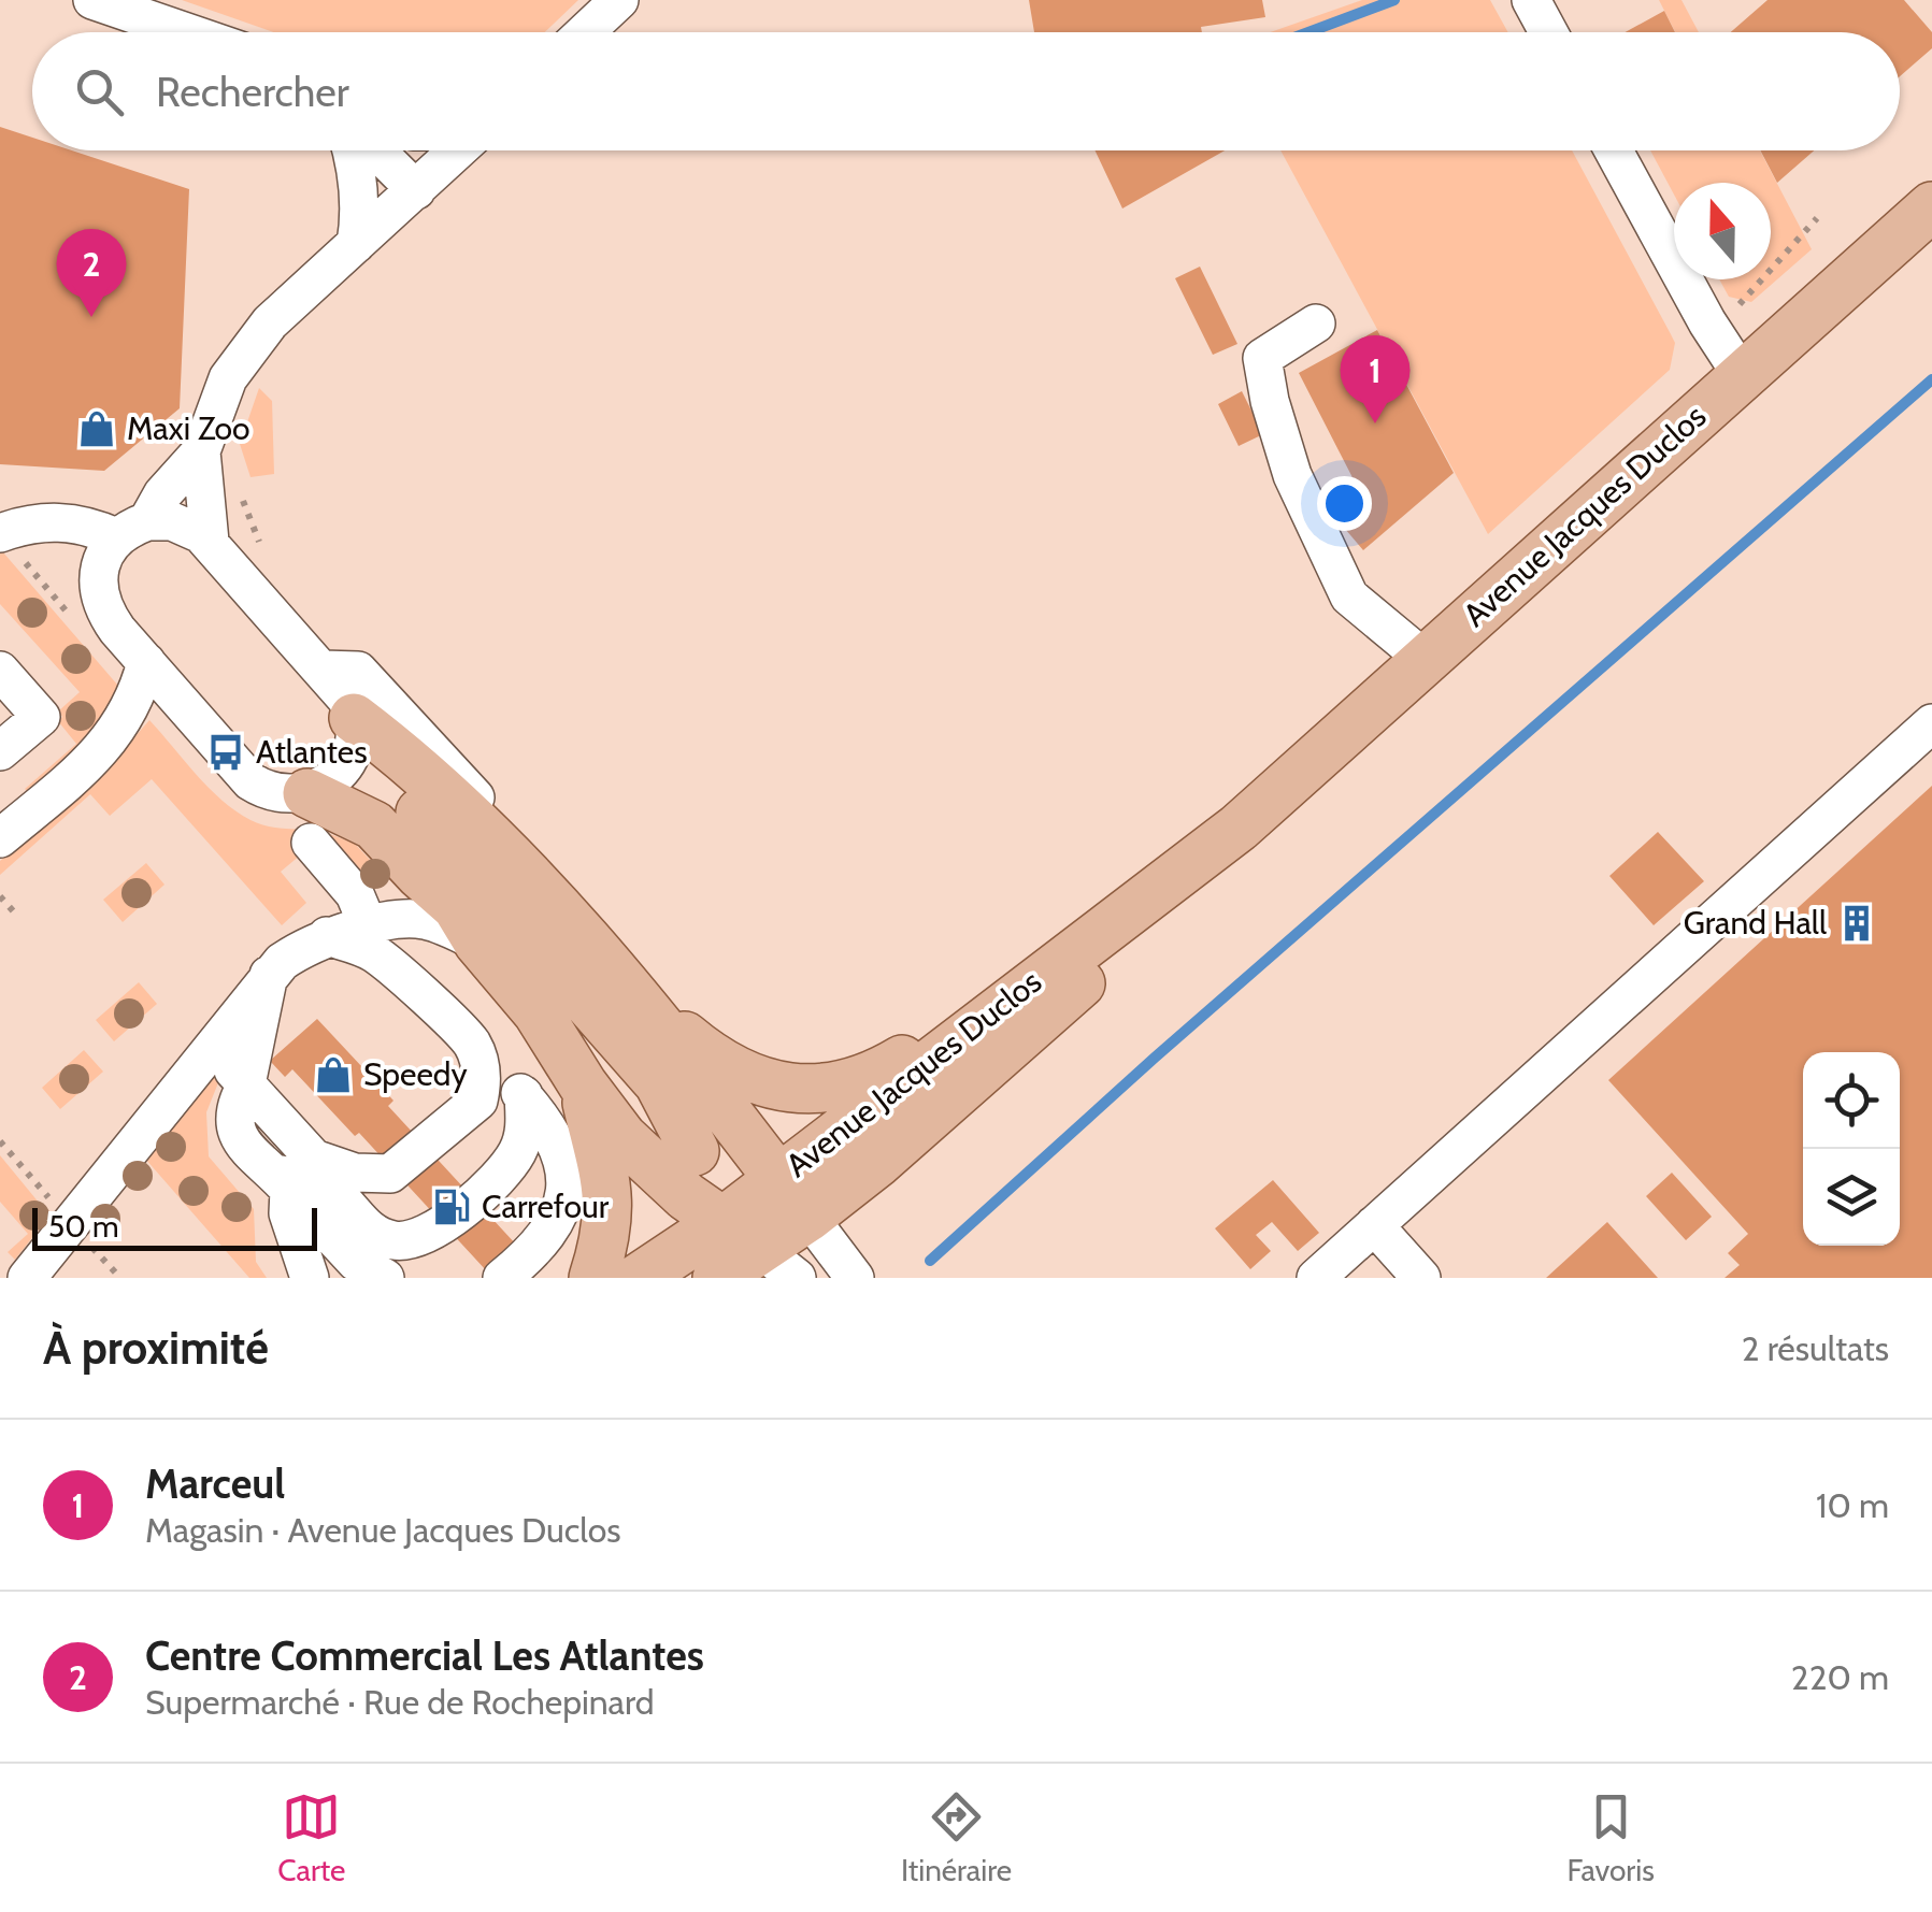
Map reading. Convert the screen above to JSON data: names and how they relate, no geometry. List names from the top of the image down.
{
  "streets": {
    "main road": ["Avenue Jacques Duclos"]
  },
  "places": {
    "shop": ["Maxi Zoo", "Speedy"],
    "bus stop": ["Atlantes"],
    "building": ["Grand Hall"],
    "fuel station": ["Carrefour"]
  },
  "scale_bar": "50 m",
  "north": "top",
  "page": {
    "search": "Rechercher",
    "pins": ["2", "1"],
    "scale": "50 m",
    "heading": ["À proximité", "2 résultats"],
    "list": [
      {
        "mark": "1",
        "name": "Marceul",
        "note": "Magasin · Avenue Jacques Duclos",
        "value": "10 m"
      },
      {
        "mark": "2",
        "name": "Centre Commercial Les Atlantes",
        "note": "Supermarché · Rue de Rochepinard",
        "value": "220 m"
      }
    ],
    "nav": ["Carte", "Itinéraire", "Favoris"]
  }
}
